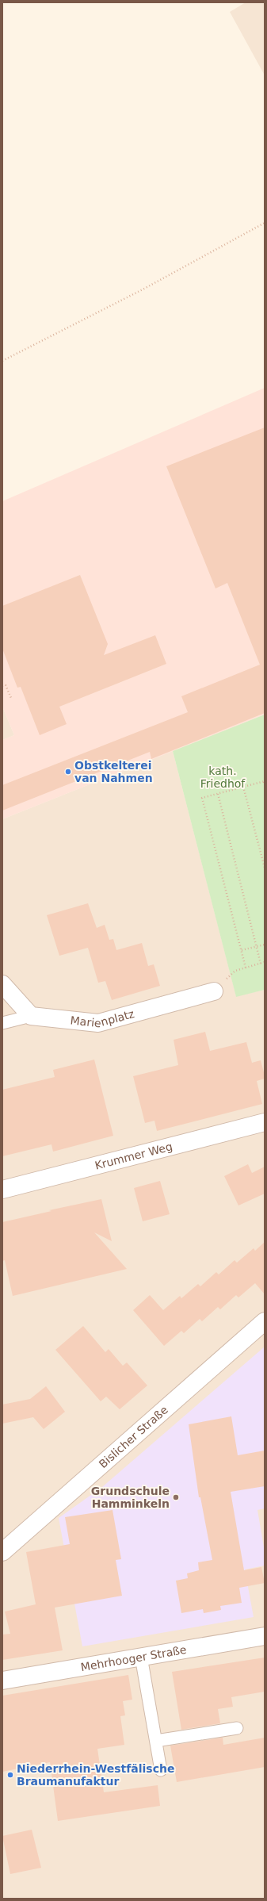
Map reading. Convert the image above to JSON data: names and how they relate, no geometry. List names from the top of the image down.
{
  "streets": {
    "street": [
      "Marienplatz",
      "Krummer Weg",
      "Bislicher Straße",
      "Mehrhooger Straße"
    ]
  },
  "parks": ["kath. Friedhof"],
  "places": ["Obstkelterei van Nahmen", "Grundschule Hamminkeln", "Niederrhein-Westfälische Braumanufaktur"]
}
